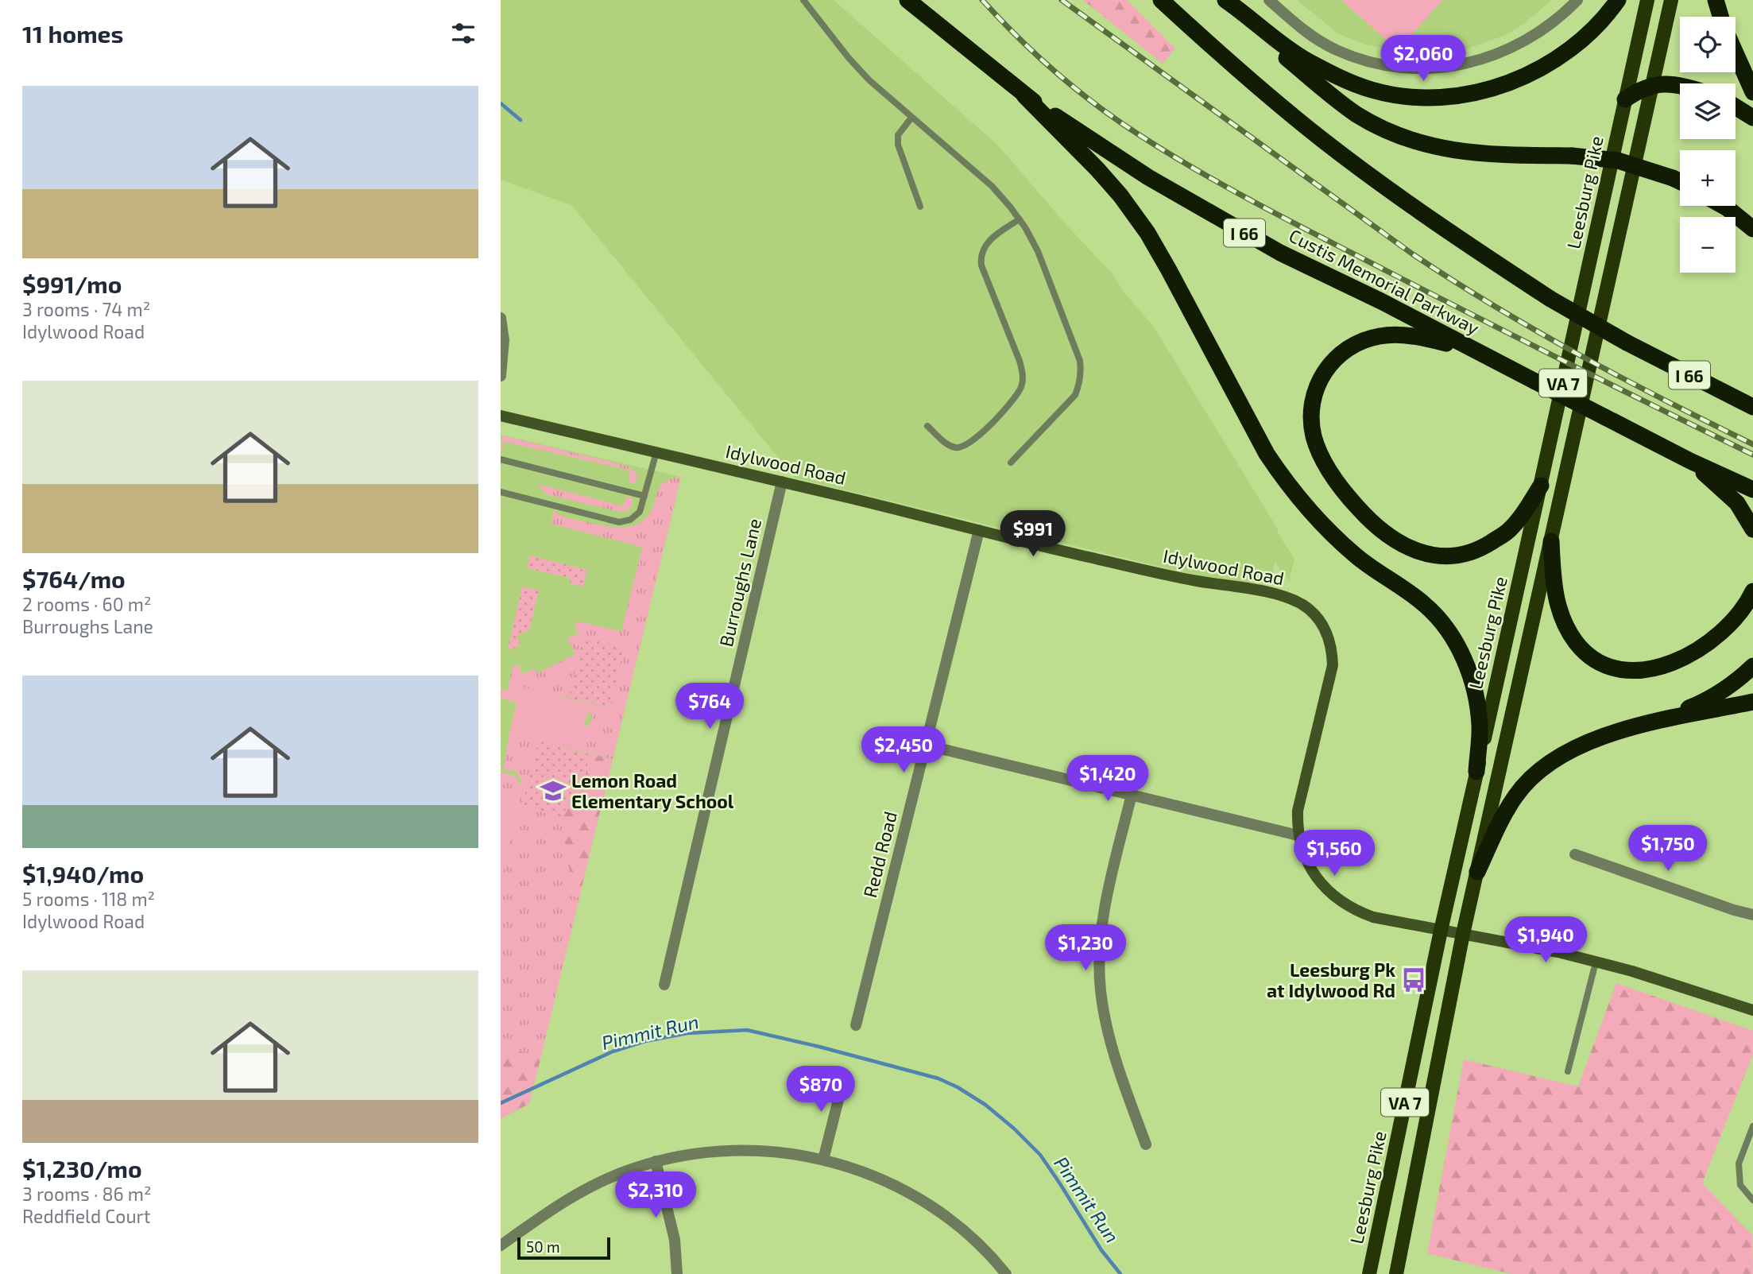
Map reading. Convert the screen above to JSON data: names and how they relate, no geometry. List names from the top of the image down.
{
  "streets": {
    "highway": ["I 66", "Custis Memorial Parkway"],
    "main road": ["Leesburg Pike", "VA 7", "Idylwood Road"],
    "street": ["Burroughs Lane", "Redd Road"]
  },
  "crossings": [
    ["Leesburg Pike", "Idylwood Road"],
    ["VA 7", "Idylwood Road"],
    ["Idylwood Road", "Burroughs Lane"],
    ["Idylwood Road", "Redd Road"]
  ],
  "water": ["Pimmit Run"],
  "places": {
    "school or university": ["Lemon Road Elementary School"],
    "bus stop": ["Leesburg Pk at Idylwood Rd"]
  },
  "scale_bar": "50 m",
  "page": {
    "heading": "11 homes",
    "map_buttons": ["+", "−"],
    "price": [
      "$2,060",
      "$991",
      "$764",
      "$2,450",
      "$1,420",
      "$1,750",
      "$1,560",
      "$1,940",
      "$1,230",
      "$870",
      "$2,310"
    ],
    "list": [
      {
        "name": "$991/mo",
        "note": "3 rooms · 74 m² · Idylwood Road"
      },
      {
        "name": "$764/mo",
        "note": "2 rooms · 60 m² · Burroughs Lane"
      },
      {
        "name": "$1,940/mo",
        "note": "5 rooms · 118 m² · Idylwood Road"
      },
      {
        "name": "$1,230/mo",
        "note": "3 rooms · 86 m² · Reddfield Court"
      }
    ],
    "scale": "50 m"
  }
}
